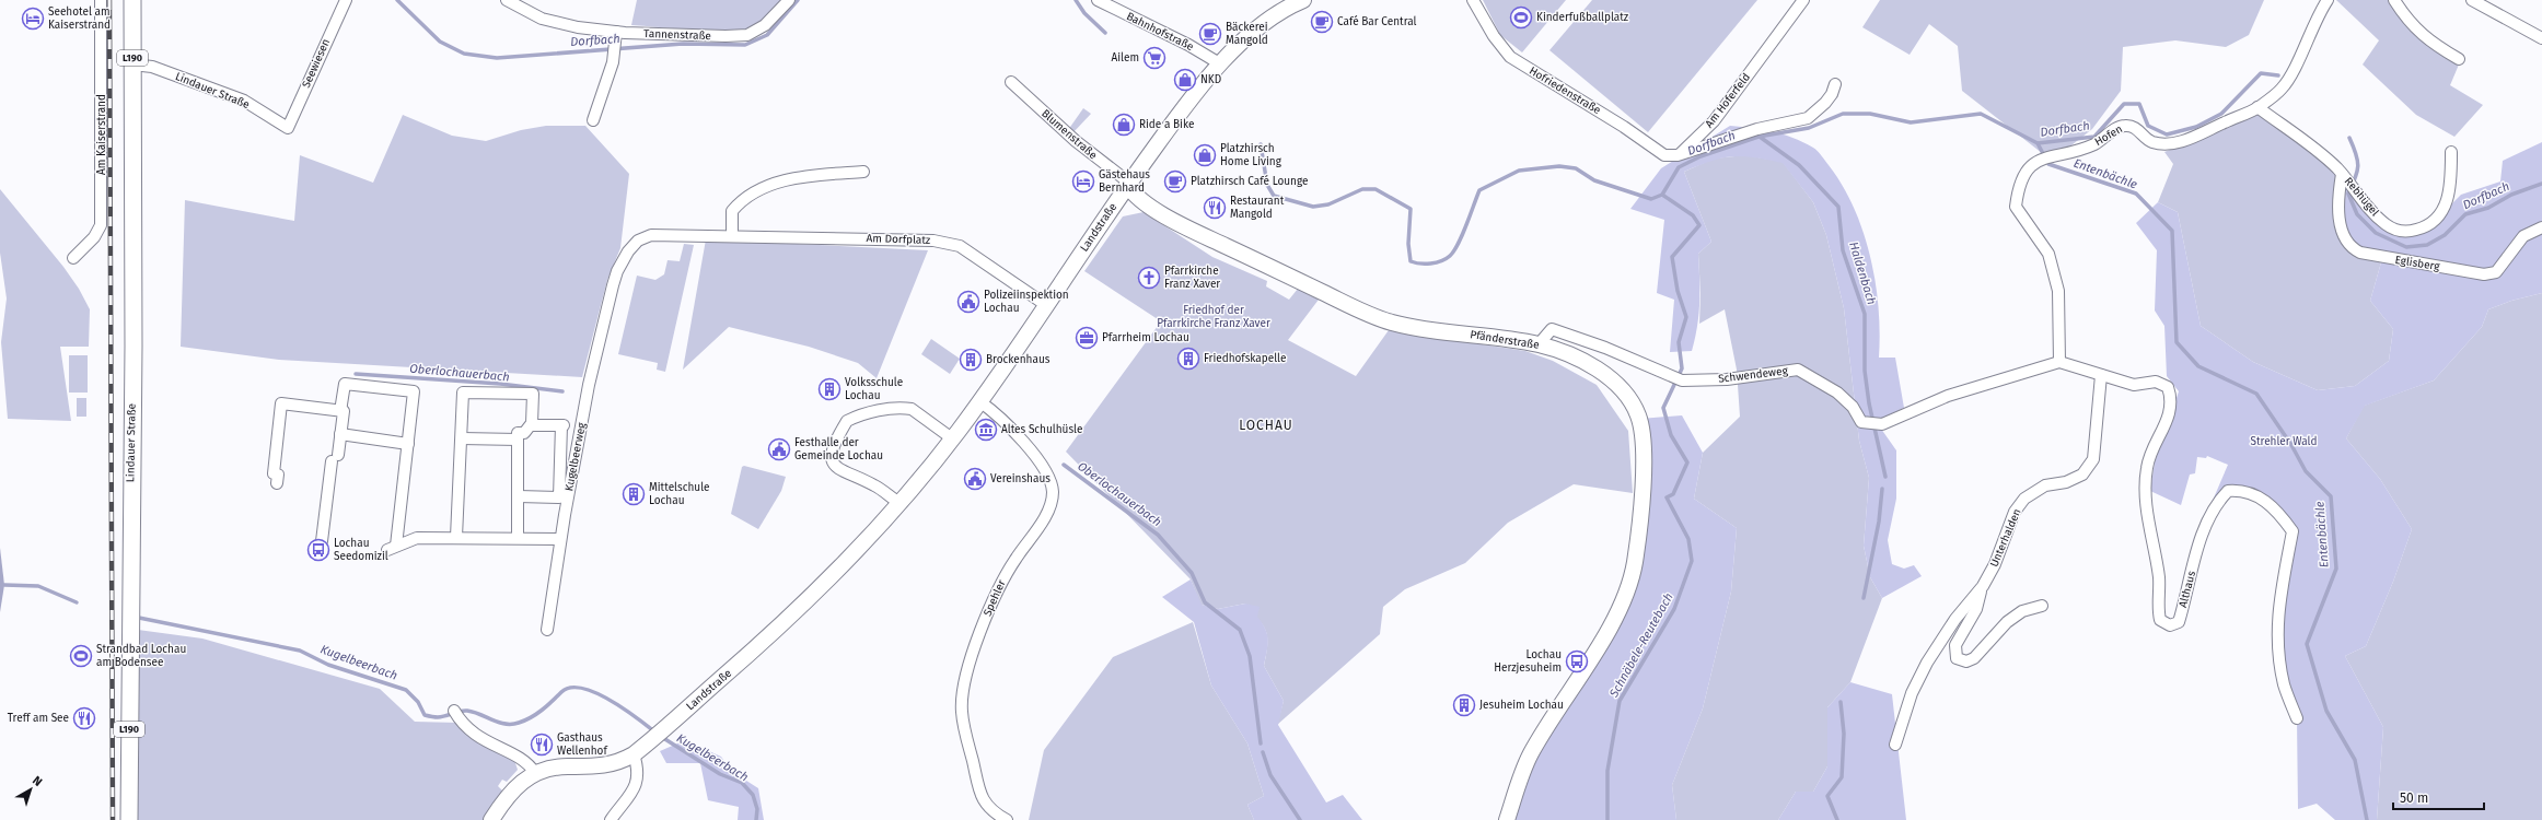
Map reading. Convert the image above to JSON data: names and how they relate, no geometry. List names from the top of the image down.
{
  "streets": {
    "main road": [
      "L190",
      "Lindauer Straße",
      "Landstraße",
      "Pfänderstraße"
    ],
    "street": [
      "Bahnhofstraße",
      "Tannenstraße",
      "Seewiesen",
      "Hofriedenstraße",
      "Am Hoferfeld",
      "Am Kaiserstrand",
      "Blumenstraße",
      "Hofen",
      "Rebhügel",
      "Am Dorfplatz",
      "Eglisberg",
      "Schwendeweg",
      "Kugelbeerweg",
      "Unterhalden",
      "Althaus",
      "Spehler"
    ]
  },
  "crossings": [
    ["Bahnhofstraße", "Landstraße"],
    ["Seewiesen", "Lindauer Straße"],
    ["Hofriedenstraße", "Am Hoferfeld"],
    ["Blumenstraße", "Landstraße"],
    ["Blumenstraße", "Pfänderstraße"],
    ["Hofen", "Rebhügel"],
    ["Hofen", "Schwendeweg"],
    ["Hofen", "Althaus"],
    ["Rebhügel", "Eglisberg"],
    ["Landstraße", "Am Dorfplatz"],
    ["Landstraße", "Pfänderstraße"],
    ["Landstraße", "Spehler"],
    ["Am Dorfplatz", "Kugelbeerweg"],
    ["Pfänderstraße", "Schwendeweg"],
    ["Schwendeweg", "Althaus"],
    ["Unterhalden", "Althaus"]
  ],
  "districts": ["LOCHAU"],
  "water": [
    "Dorfbach",
    "Entenbächle",
    "Haldenbach",
    "Oberlochauerbach",
    "Schnäbele-Reutebach",
    "Kugelbeerbach"
  ],
  "parks": ["Friedhof der Pfarrkirche Franz Xaver", "Strehler Wald"],
  "places": {
    "sports": ["Kinderfußballplatz", "Strandbad Lochau am Bodensee"],
    "hotel": ["Seehotel am Kaiserstrand", "Gästehaus Bernhard"],
    "cafe": ["Café Bar Central", "Bäckerei Mangold", "Platzhirsch Café Lounge"],
    "supermarket": ["Ailem"],
    "shop": ["NKD", "Ride a Bike", "Platzhirsch Home Living"],
    "restaurant": ["Restaurant Mangold", "Treff am See", "Gasthaus Wellenhof"],
    "church": ["Pfarrkirche Franz Xaver"],
    "public building": ["Polizeiinspektion Lochau", "Festhalle der Gemeinde Lochau", "Vereinshaus"],
    "office": ["Pfarrheim Lochau"],
    "building": [
      "Friedhofskapelle",
      "Brockenhaus",
      "Volksschule Lochau",
      "Mittelschule Lochau",
      "Jesuheim Lochau"
    ],
    "museum": ["Altes Schulhüsle"],
    "bus stop": ["Lochau Seedomizil", "Lochau Herzjesuheim"]
  },
  "scale_bar": "50 m",
  "north": "top right"
}
